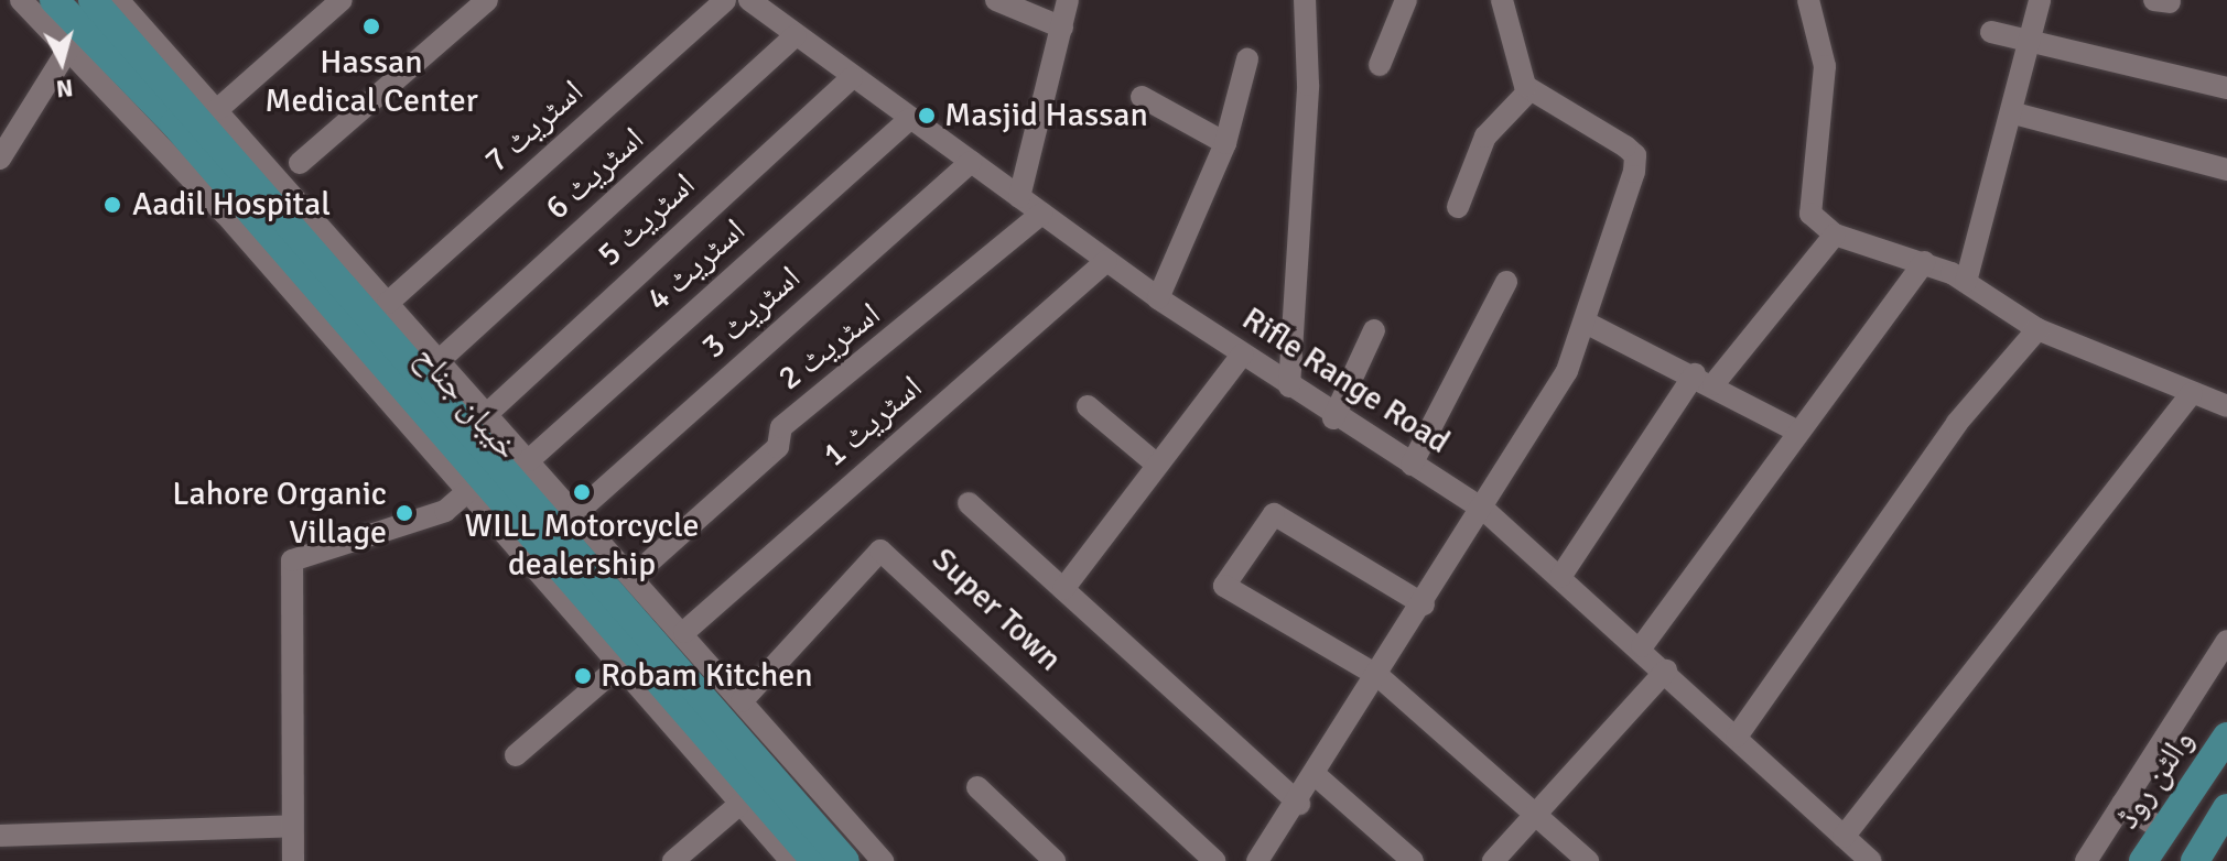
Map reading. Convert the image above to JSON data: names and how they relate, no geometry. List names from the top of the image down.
{
  "streets": {
    "main road": ["خیبان جناح", "والٹن روڈ"],
    "street": [
      "اسٹریٹ 7",
      "اسٹریٹ 6",
      "اسٹریٹ 5",
      "اسٹریٹ 4",
      "اسٹریٹ 3",
      "اسٹریٹ 2",
      "Rifle Range Road",
      "اسٹریٹ 1",
      "Super Town"
    ]
  },
  "crossings": [
    ["اسٹریٹ 6", "Rifle Range Road"],
    ["اسٹریٹ 5", "Rifle Range Road"],
    ["اسٹریٹ 4", "Rifle Range Road"],
    ["اسٹریٹ 3", "Rifle Range Road"],
    ["اسٹریٹ 2", "Rifle Range Road"],
    ["Rifle Range Road", "اسٹریٹ 1"]
  ],
  "places": [
    "Hassan Medical Center",
    "Masjid Hassan",
    "Aadil Hospital",
    "WILL Motorcycle dealership",
    "Lahore Organic Village",
    "Robam Kitchen"
  ],
  "north": "bottom"
}
